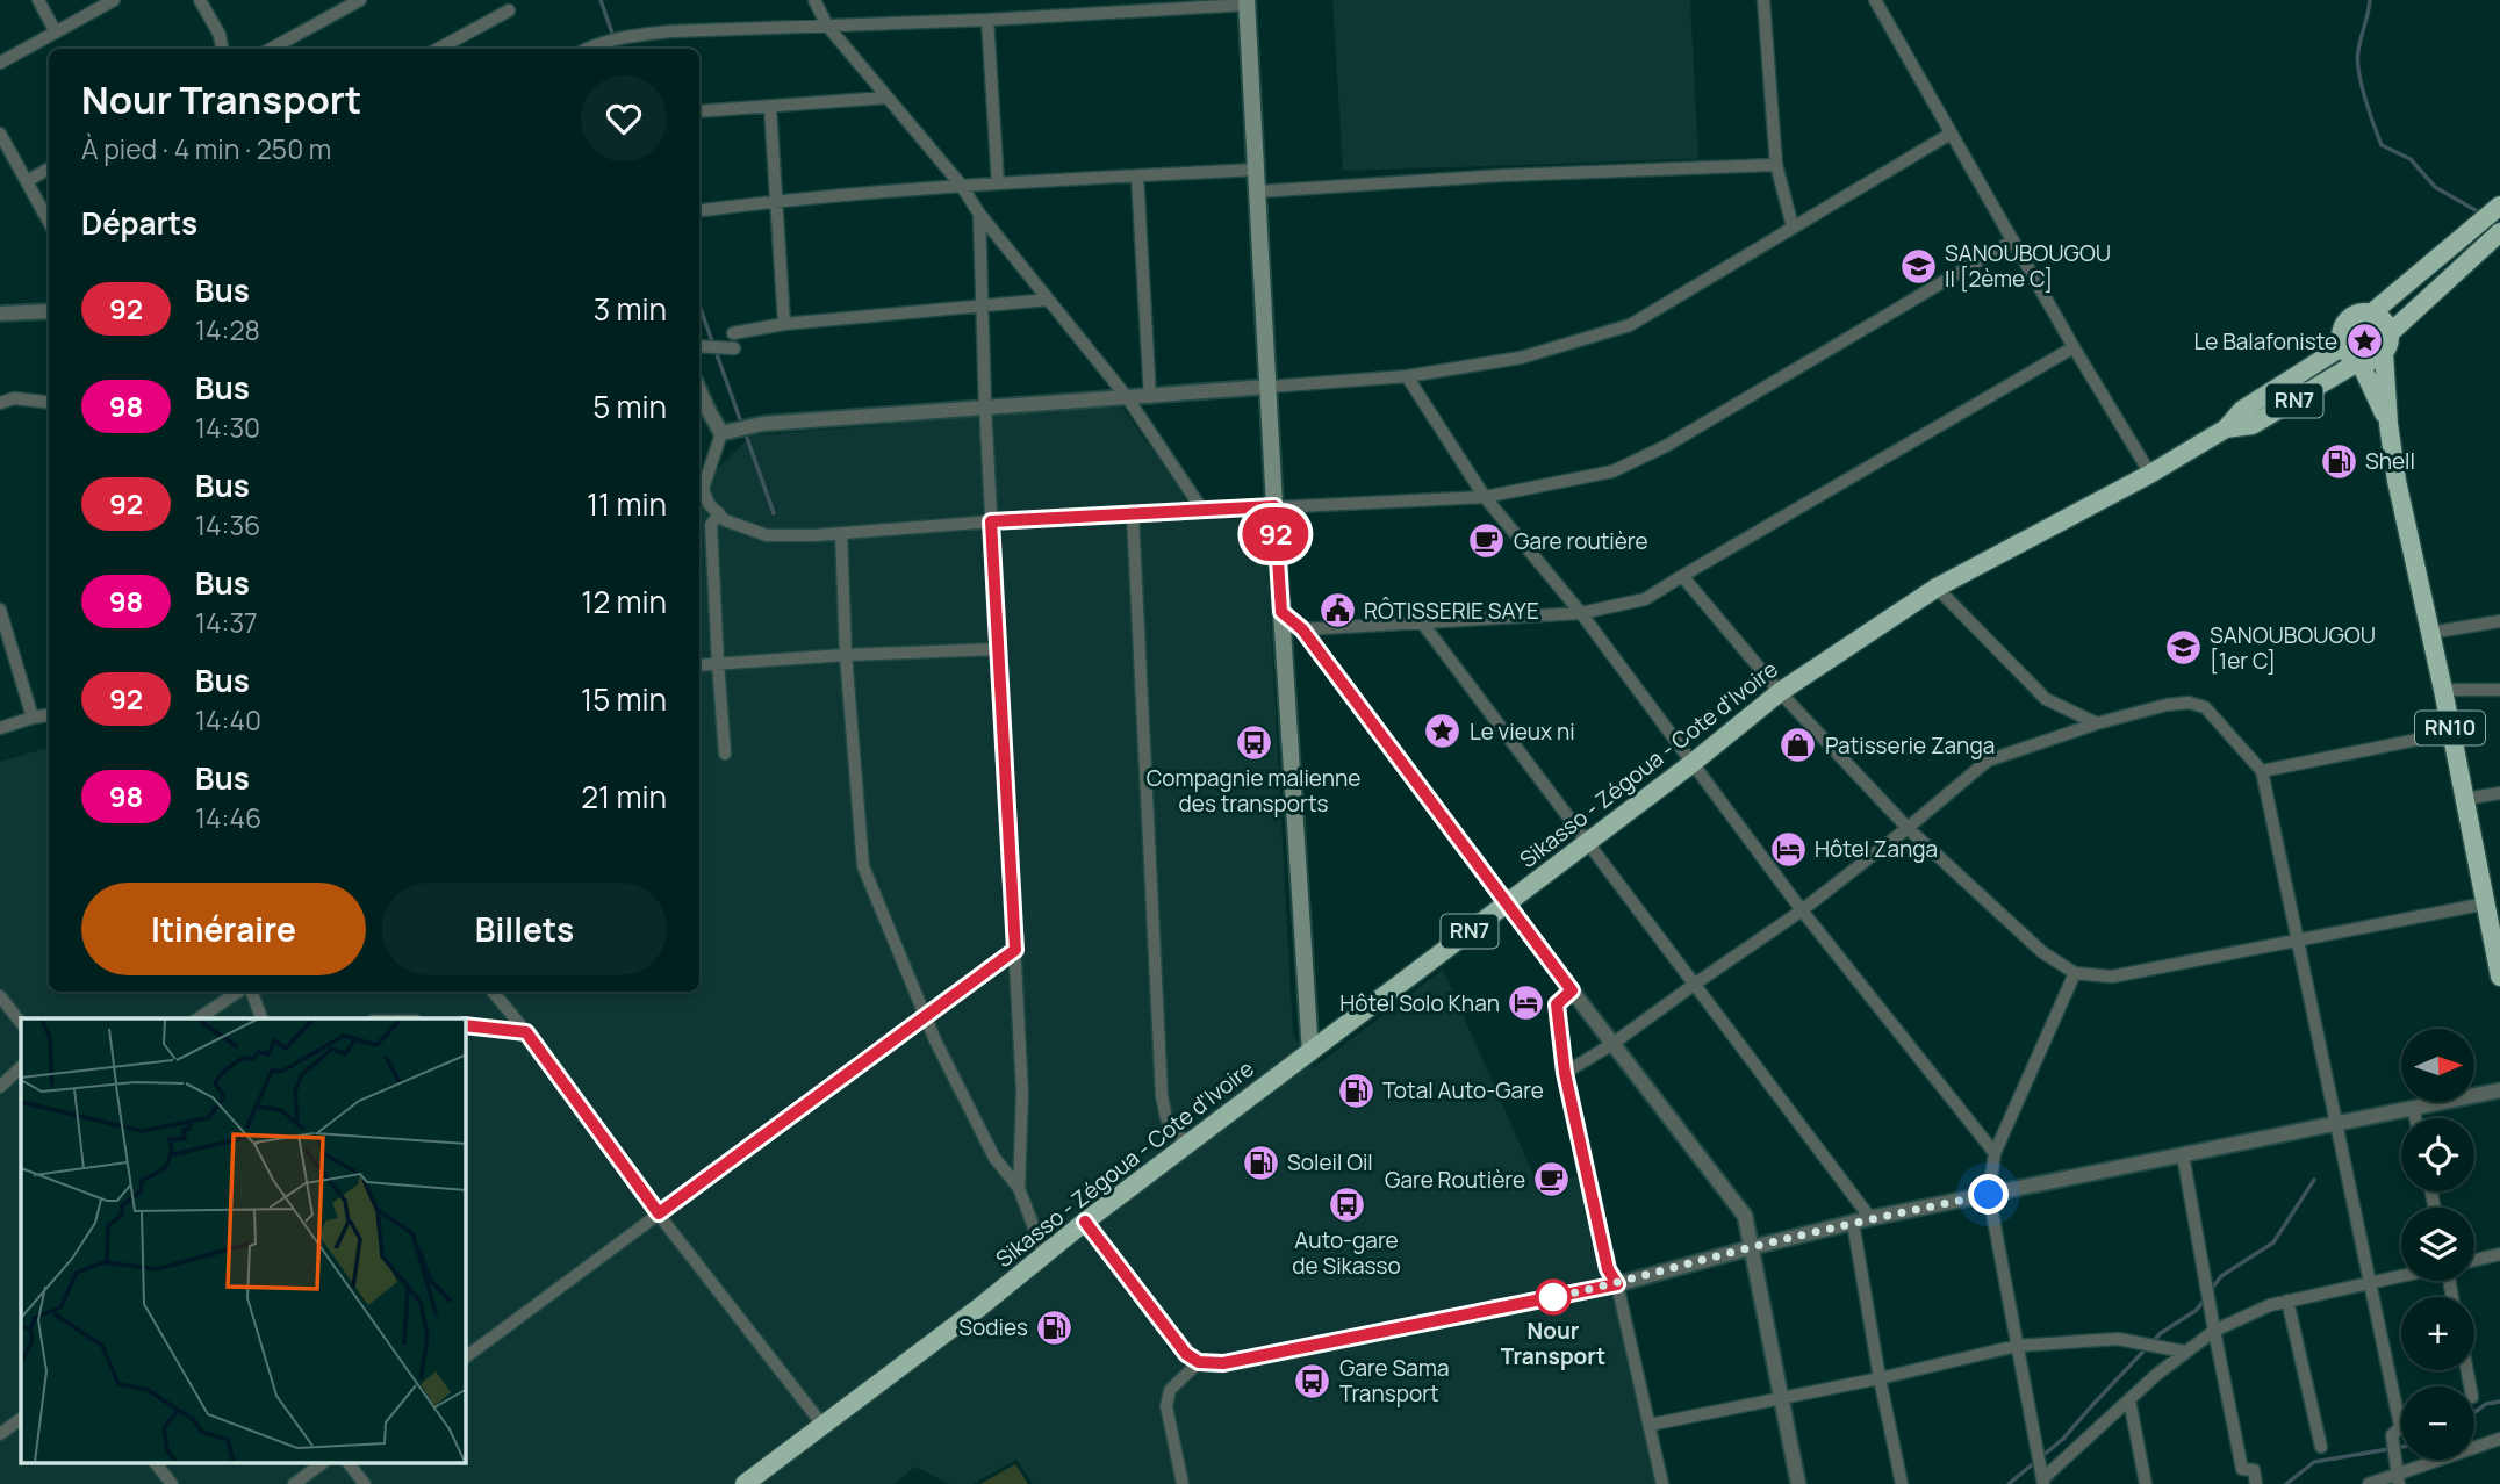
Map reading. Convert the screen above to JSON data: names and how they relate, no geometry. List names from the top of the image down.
{
  "streets": {
    "highway": ["RN7", "RN10", "Sikasso - Zégoua - Cote d'Ivoire"]
  },
  "crossings": [
    ["RN7", "RN10"],
    ["RN7", "Sikasso - Zégoua - Cote d'Ivoire"]
  ],
  "places": {
    "school or university": ["SANOUBOUGOU II [2ème C]", "SANOUBOUGOU [1er C]"],
    "place": ["Le Balafoniste", "Le vieux ni"],
    "fuel station": [
      "Shell",
      "Total Auto-Gare",
      "Soleil Oil",
      "Sodies"
    ],
    "cafe": ["Gare routière", "Gare Routière"],
    "public building": ["RÔTISSERIE SAYE"],
    "bus stop": ["Compagnie malienne des transports", "Auto-gare de Sikasso", "Gare Sama Transport"],
    "shop": ["Patisserie Zanga"],
    "hotel": ["Hôtel Zanga", "Hôtel Solo Khan"],
    "other": ["Nour Transport"]
  },
  "lines": ["bus line 92"],
  "north": "right",
  "page": {
    "on_map": "92",
    "heading": [
      ["Nour Transport", "À pied · 4 min · 250 m"],
      "Départs"
    ],
    "list": [
      {
        "mark": "92",
        "name": "Bus",
        "note": "14:28",
        "value": "3 min"
      },
      {
        "mark": "98",
        "name": "Bus",
        "note": "14:30",
        "value": "5 min"
      },
      {
        "mark": "92",
        "name": "Bus",
        "note": "14:36",
        "value": "11 min"
      },
      {
        "mark": "98",
        "name": "Bus",
        "note": "14:37",
        "value": "12 min"
      },
      {
        "mark": "92",
        "name": "Bus",
        "note": "14:40",
        "value": "15 min"
      },
      {
        "mark": "98",
        "name": "Bus",
        "note": "14:46",
        "value": "21 min"
      }
    ],
    "buttons": ["Itinéraire", "Billets"],
    "map_buttons": ["+", "−"]
  }
}
